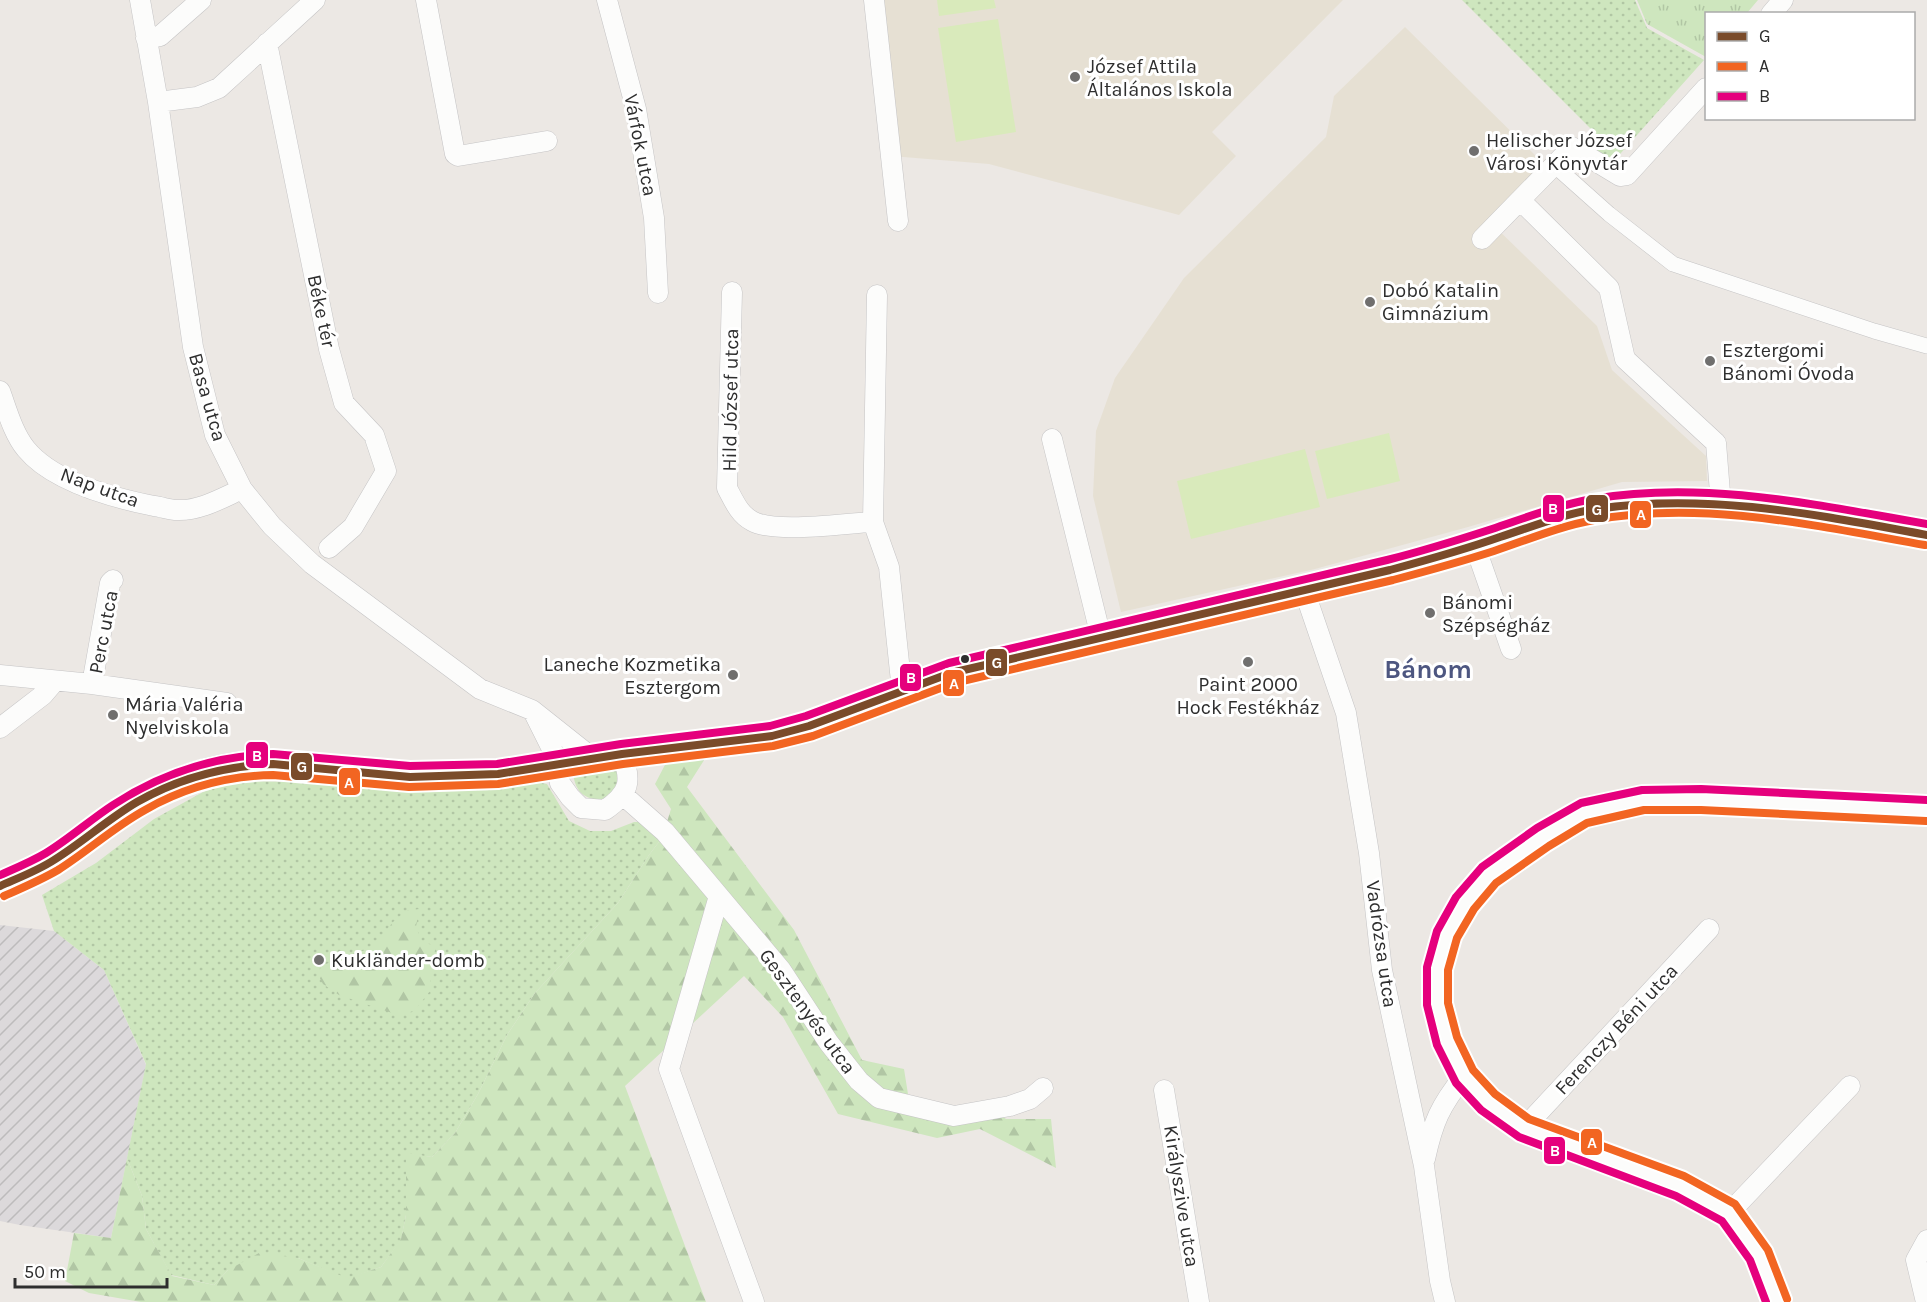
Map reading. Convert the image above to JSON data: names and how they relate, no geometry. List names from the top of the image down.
{
  "streets": {
    "street": [
      "Várfok utca",
      "Béke tér",
      "Basa utca",
      "Hild József utca",
      "Nap utca",
      "Perc utca",
      "Vadrózsa utca",
      "Gesztenyés utca",
      "Ferenczy Béni utca",
      "Királyszive utca"
    ]
  },
  "crossings": [
    ["Basa utca", "Nap utca"]
  ],
  "districts": ["Bánom"],
  "places": [
    "József Attila Általános Iskola",
    "Helischer József Városi Könyvtár",
    "Dobó Katalin Gimnázium",
    "Esztergomi Bánomi Óvoda",
    "Bánomi Szépségház",
    "Paint 2000 Hock Festékház",
    "Laneche Kozmetika Esztergom",
    "Mária Valéria Nyelviskola",
    "Kukländer-domb"
  ],
  "lines": ["transit line B", "transit line G", "transit line A"],
  "legend": ["G", "A", "B"],
  "scale_bar": "50 m"
}
